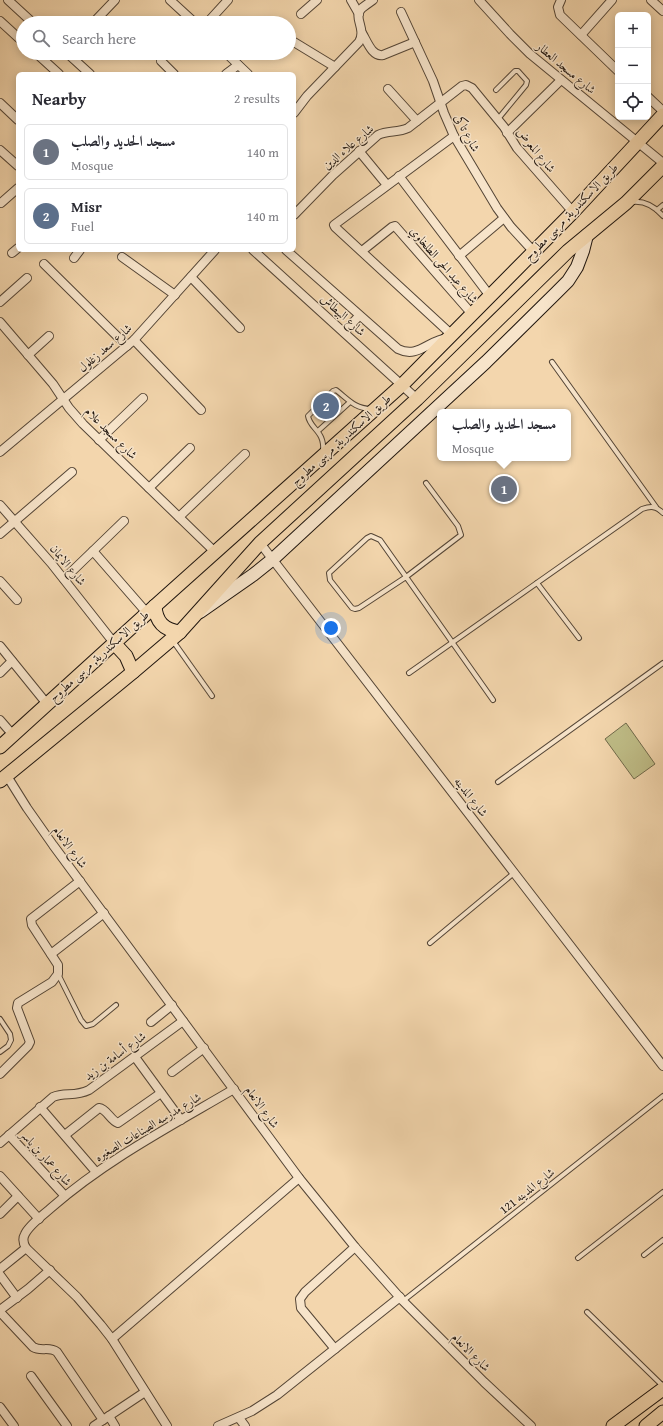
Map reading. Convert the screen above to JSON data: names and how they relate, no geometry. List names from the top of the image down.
{
  "streets": {
    "main road": ["طريق الاسكندرية, مرسى مطروح"],
    "street": [
      "شارع مسجد العطار",
      "شارع تاكى",
      "شارع علاء الدين",
      "شارع المعرض",
      "شارع عبد الحى الطلخاوي",
      "شارع البيطاش",
      "شارع سعد زغلول",
      "شارع مسجد علام",
      "شارع الايمان",
      "شارع المدينه",
      "شارع الانعام",
      "شارع أسامة بن زيد",
      "شارع مدرسه الصناعات الصغيره",
      "شارع عمار بن ياسر"
    ],
    "lane": ["شارع المدينه 121"]
  },
  "crossings": [
    ["شارع مسجد العطار", "طريق الاسكندرية, مرسى مطروح"],
    ["شارع تاكى", "شارع علاء الدين"],
    ["شارع تاكى", "طريق الاسكندرية, مرسى مطروح"],
    ["شارع علاء الدين", "شارع المعرض"],
    ["شارع المعرض", "طريق الاسكندرية, مرسى مطروح"],
    ["طريق الاسكندرية, مرسى مطروح", "شارع عبد الحى الطلخاوي"],
    ["طريق الاسكندرية, مرسى مطروح", "شارع البيطاش"],
    ["طريق الاسكندرية, مرسى مطروح", "شارع مسجد علام"],
    ["طريق الاسكندرية, مرسى مطروح", "شارع الايمان"],
    ["طريق الاسكندرية, مرسى مطروح", "شارع المدينه"],
    ["طريق الاسكندرية, مرسى مطروح", "شارع الانعام"],
    ["شارع سعد زغلول", "شارع مسجد علام"],
    ["شارع الانعام", "شارع أسامة بن زيد"],
    ["شارع الانعام", "شارع مدرسه الصناعات الصغيره"],
    ["شارع الانعام", "شارع المدينه 121"],
    ["شارع أسامة بن زيد", "شارع عمار بن ياسر"],
    ["شارع مدرسه الصناعات الصغيره", "شارع عمار بن ياسر"]
  ],
  "page": {
    "map_buttons": ["+", "−"],
    "search": "Search here",
    "heading": ["Nearby", "2 results"],
    "list": [
      {
        "mark": "1",
        "name": "مسجد الحديد والصلب",
        "note": "Mosque",
        "value": "140 m"
      },
      {
        "mark": "2",
        "name": "Misr",
        "note": "Fuel",
        "value": "140 m"
      }
    ],
    "pins": ["2", "1"],
    "popup": ["مسجد الحديد والصلب", "Mosque"]
  }
}
